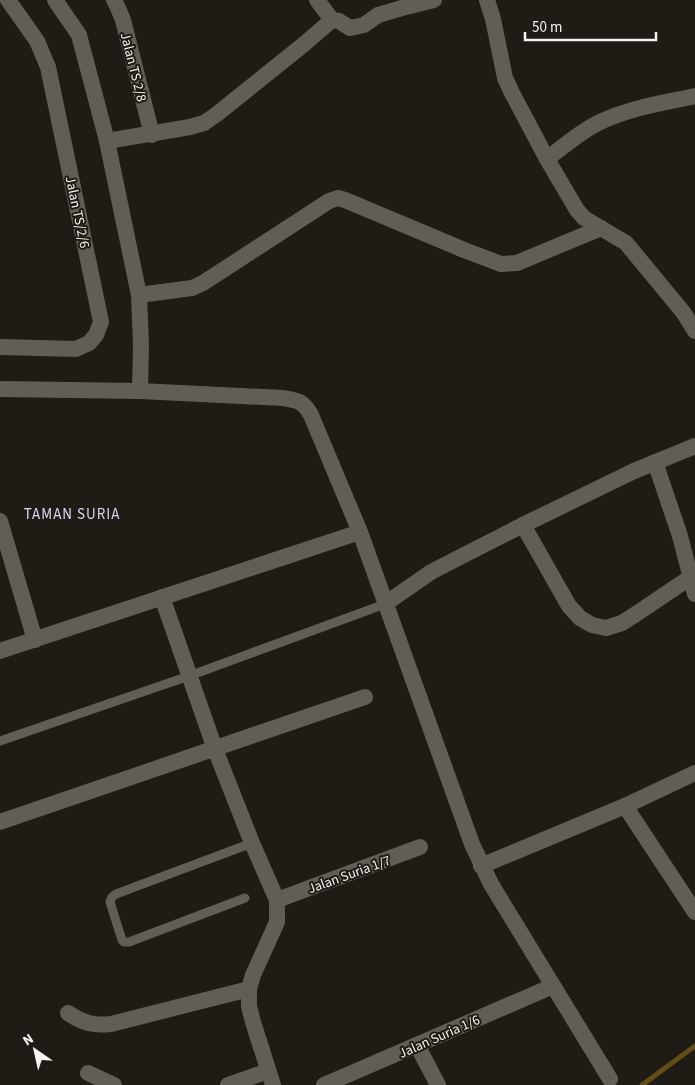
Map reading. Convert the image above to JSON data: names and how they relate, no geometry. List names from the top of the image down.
{
  "streets": {
    "street": [
      "Jalan TS 2/8",
      "Jalan TS/2/6",
      "Jalan Suria 1/7",
      "Jalan Suria 1/6"
    ]
  },
  "districts": ["TAMAN SURIA"],
  "scale_bar": "50 m",
  "north": "top left"
}
